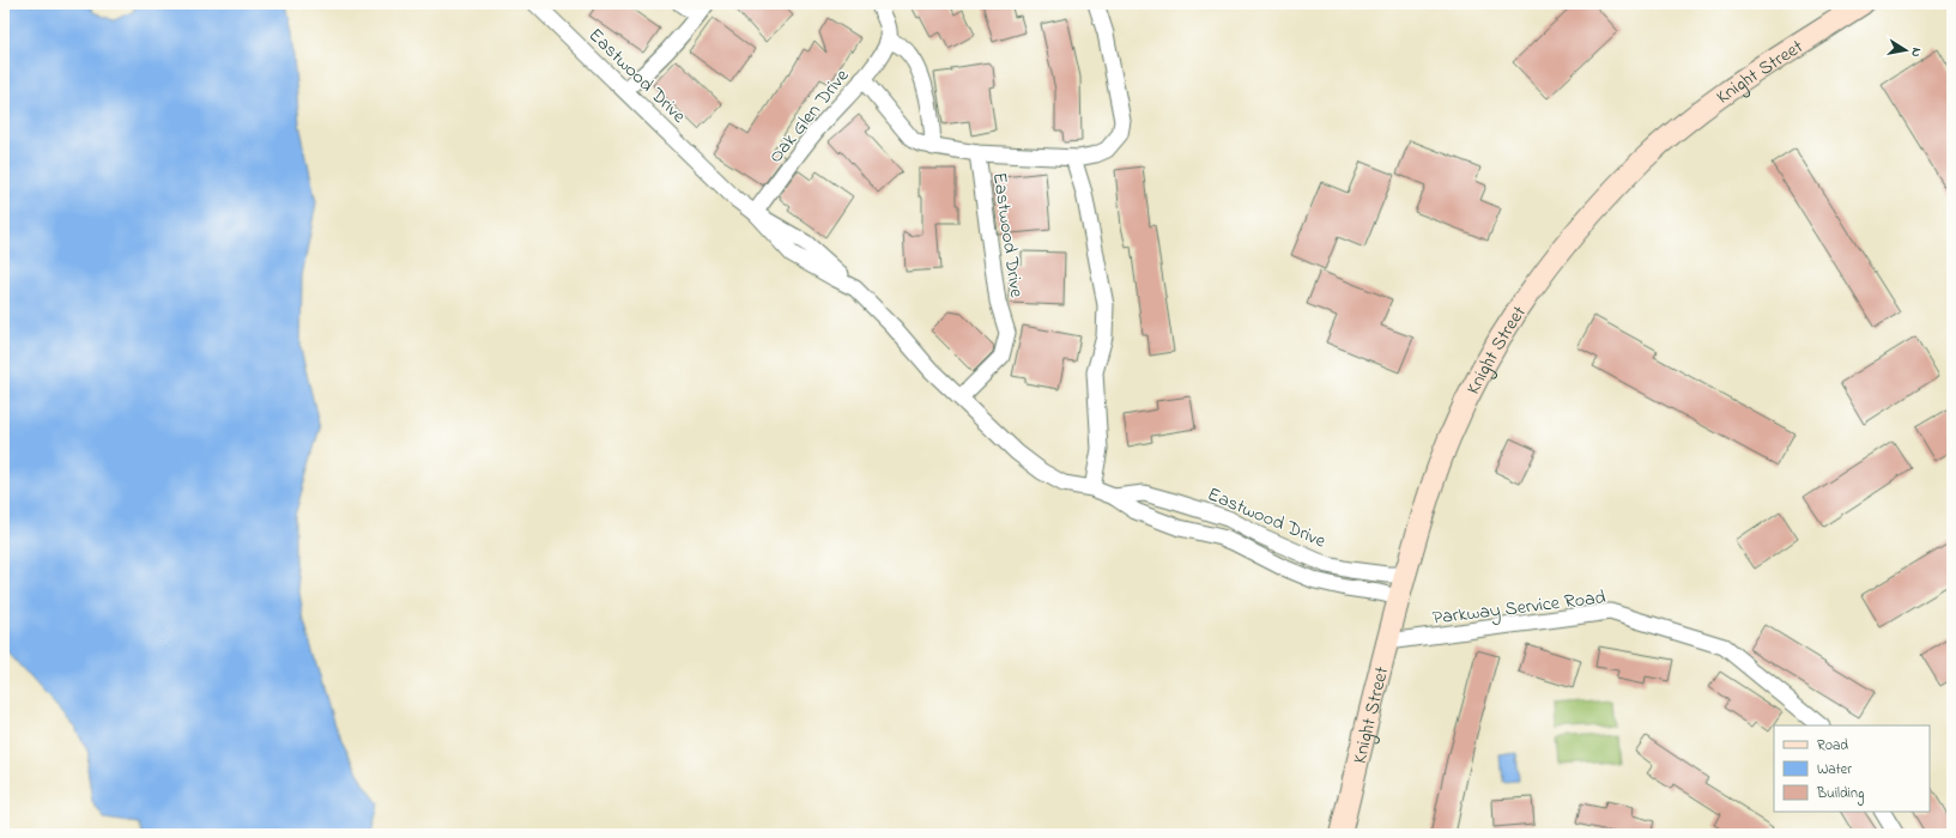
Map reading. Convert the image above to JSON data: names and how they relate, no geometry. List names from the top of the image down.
{
  "streets": {
    "street": [
      "Knight Street",
      "Eastwood Drive",
      "Oak Glen Drive",
      "Parkway Service Road"
    ]
  },
  "crossings": [
    ["Knight Street", "Eastwood Drive"],
    ["Knight Street", "Parkway Service Road"],
    ["Eastwood Drive", "Oak Glen Drive"]
  ],
  "legend": ["Road", "Water", "Building"],
  "north": "right"
}
